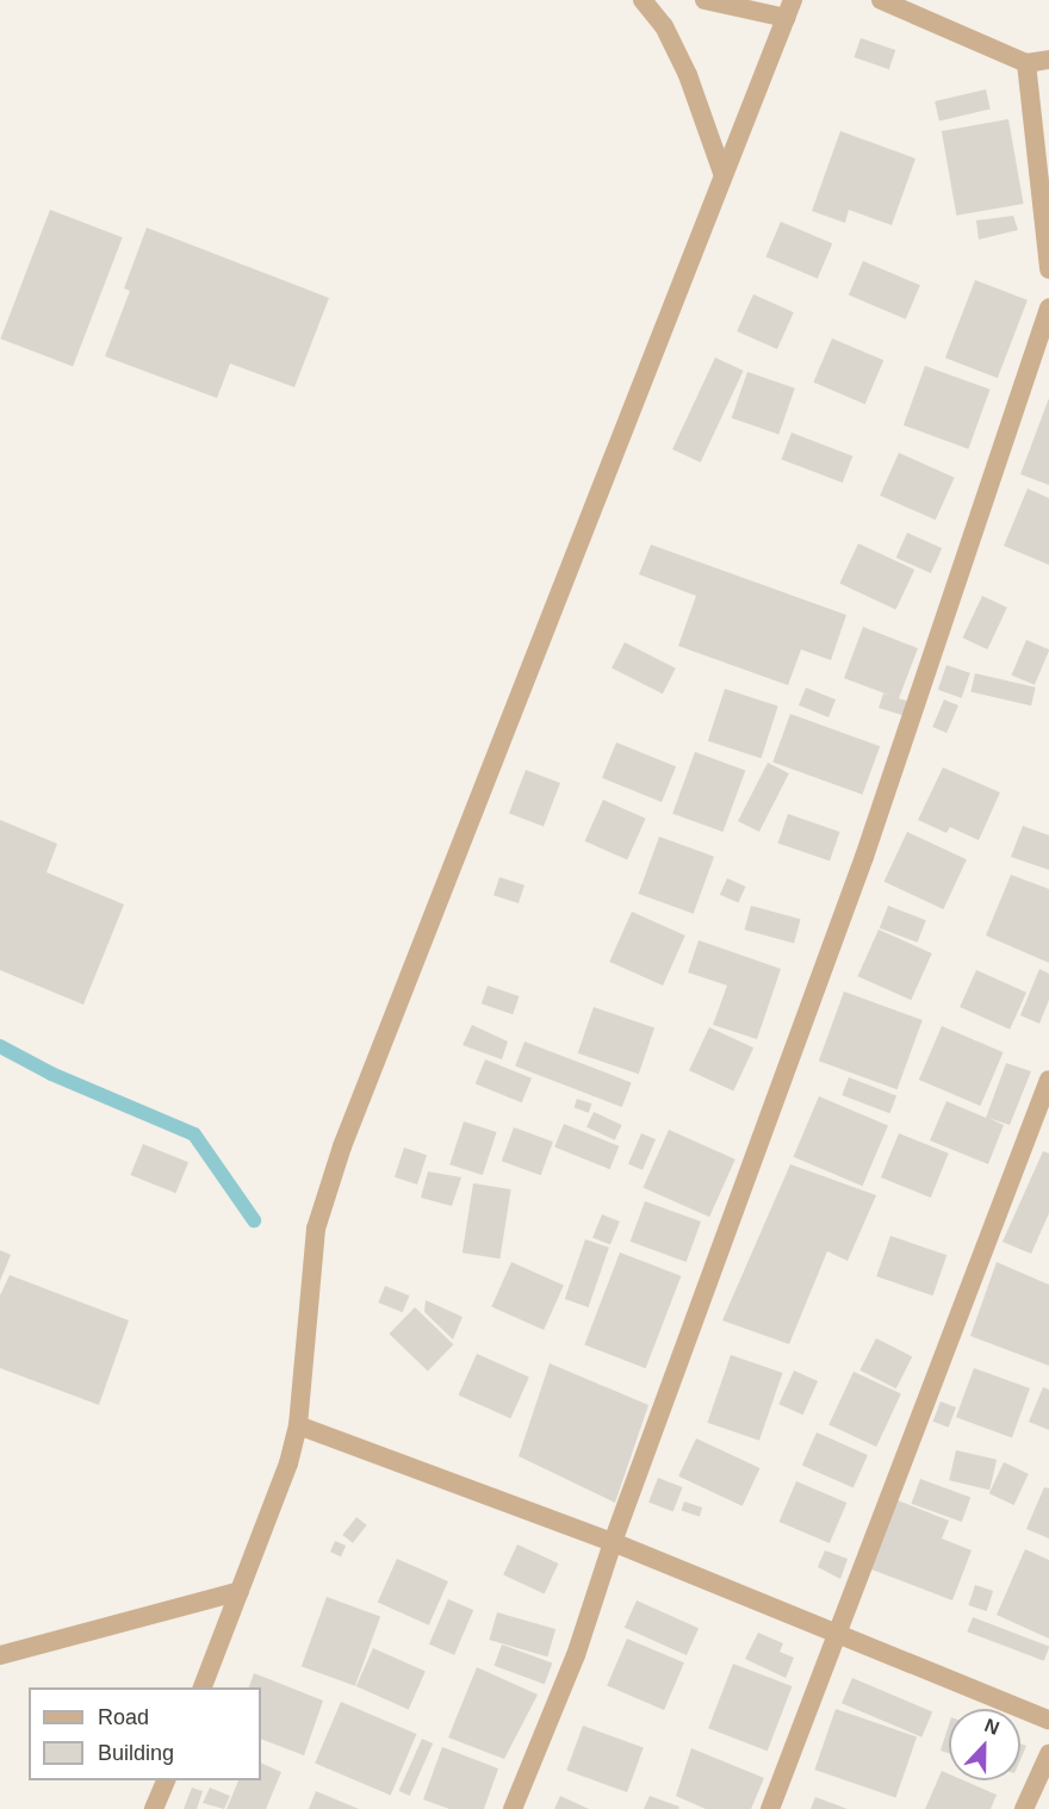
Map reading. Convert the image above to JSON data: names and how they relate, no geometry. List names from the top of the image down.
{
  "legend": ["Road", "Building"],
  "north": "top"
}
